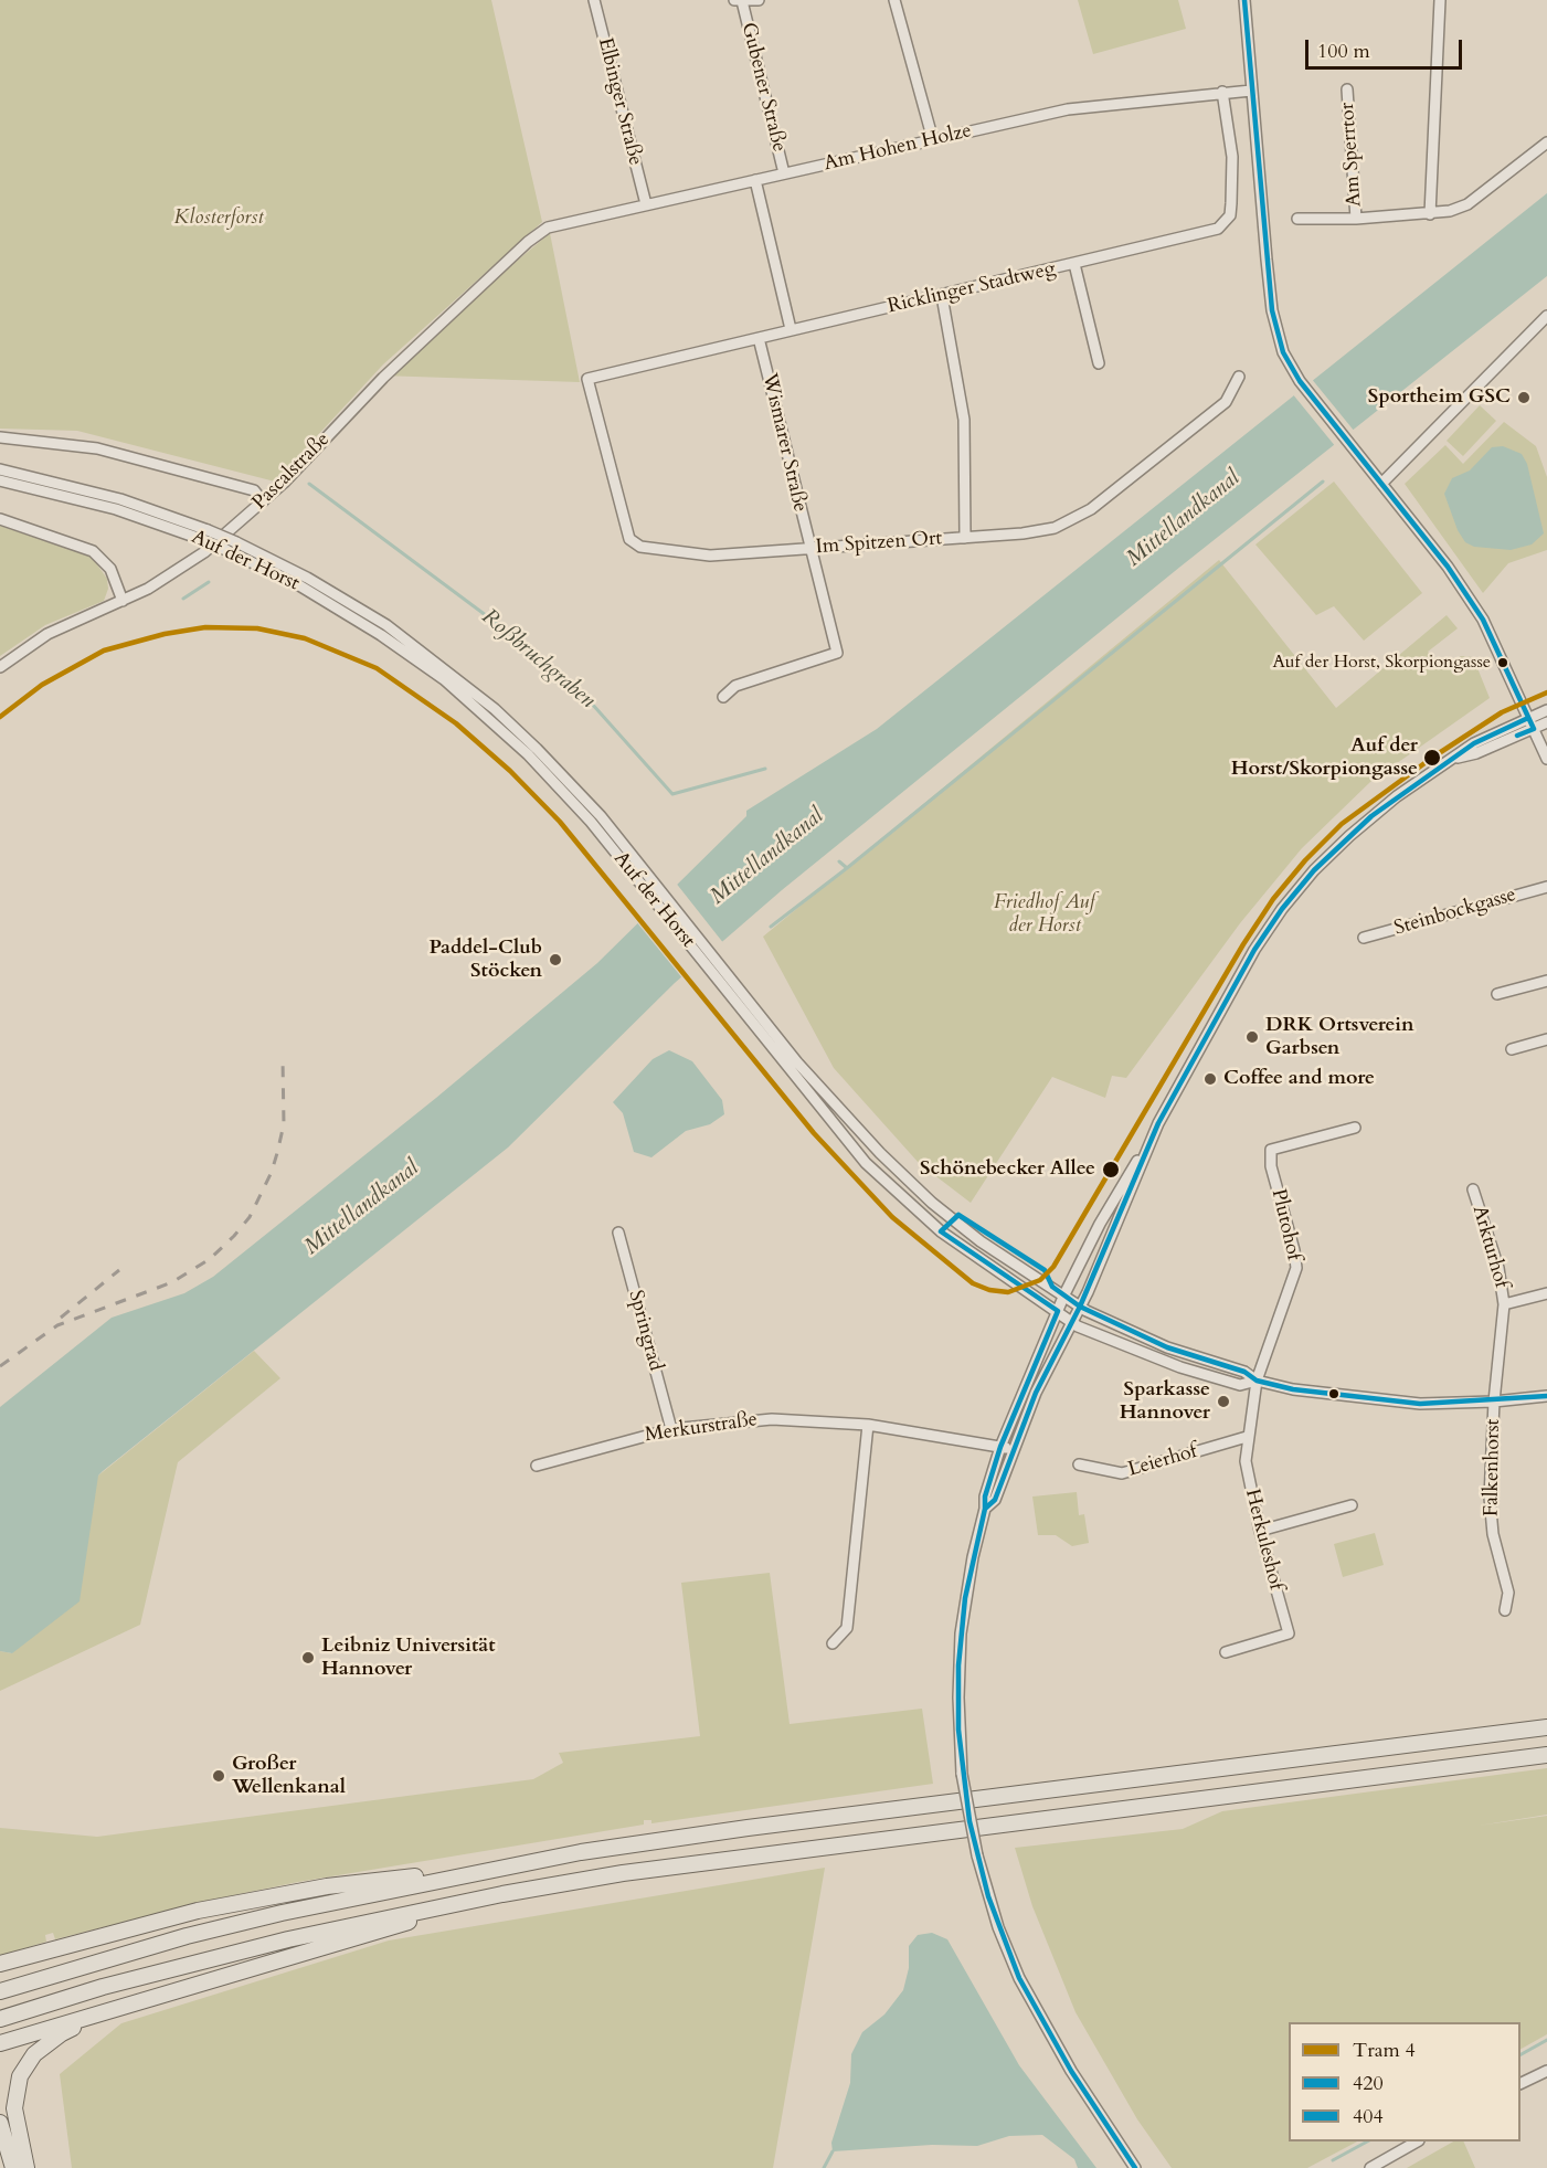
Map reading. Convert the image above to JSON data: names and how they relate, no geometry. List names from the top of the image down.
{
  "streets": {
    "street": [
      "Gubener Straße",
      "Elbinger Straße",
      "Am Hohen Holze",
      "Am Sperrtor",
      "Ricklinger Stadtweg",
      "Wismarer Straße",
      "Pascalstraße",
      "Im Spitzen Ort",
      "Auf der Horst",
      "Steinbockgasse",
      "Plutohof",
      "Arkturhof",
      "Springrad",
      "Merkurstraße",
      "Leierhof",
      "Falkenhorst",
      "Herkuleshof"
    ]
  },
  "crossings": [
    ["Gubener Straße", "Am Hohen Holze"],
    ["Elbinger Straße", "Am Hohen Holze"],
    ["Am Hohen Holze", "Ricklinger Stadtweg"],
    ["Am Hohen Holze", "Pascalstraße"],
    ["Ricklinger Stadtweg", "Wismarer Straße"],
    ["Ricklinger Stadtweg", "Im Spitzen Ort"],
    ["Wismarer Straße", "Im Spitzen Ort"],
    ["Auf der Horst", "Plutohof"],
    ["Auf der Horst", "Arkturhof"],
    ["Auf der Horst", "Falkenhorst"],
    ["Auf der Horst", "Herkuleshof"],
    ["Plutohof", "Herkuleshof"],
    ["Arkturhof", "Falkenhorst"],
    ["Springrad", "Merkurstraße"],
    ["Leierhof", "Herkuleshof"]
  ],
  "water": ["Mittellandkanal", "Roßbruchgraben"],
  "parks": ["Klosterforst", "Friedhof Auf der Horst"],
  "places": [
    "Sportheim GSC",
    "Auf der Horst, Skorpiongasse",
    "Auf der Horst/Skorpiongasse",
    "Paddel-Club Stöcken",
    "DRK Ortsverein Garbsen",
    "Coffee and more",
    "Schönebecker Allee",
    "Sparkasse Hannover",
    "Leibniz Universität Hannover",
    "Großer Wellenkanal"
  ],
  "lines": ["transit line 420", "tram line 4", "transit line 404"],
  "legend": ["Tram 4", "420", "404"],
  "scale_bar": "100 m"
}
